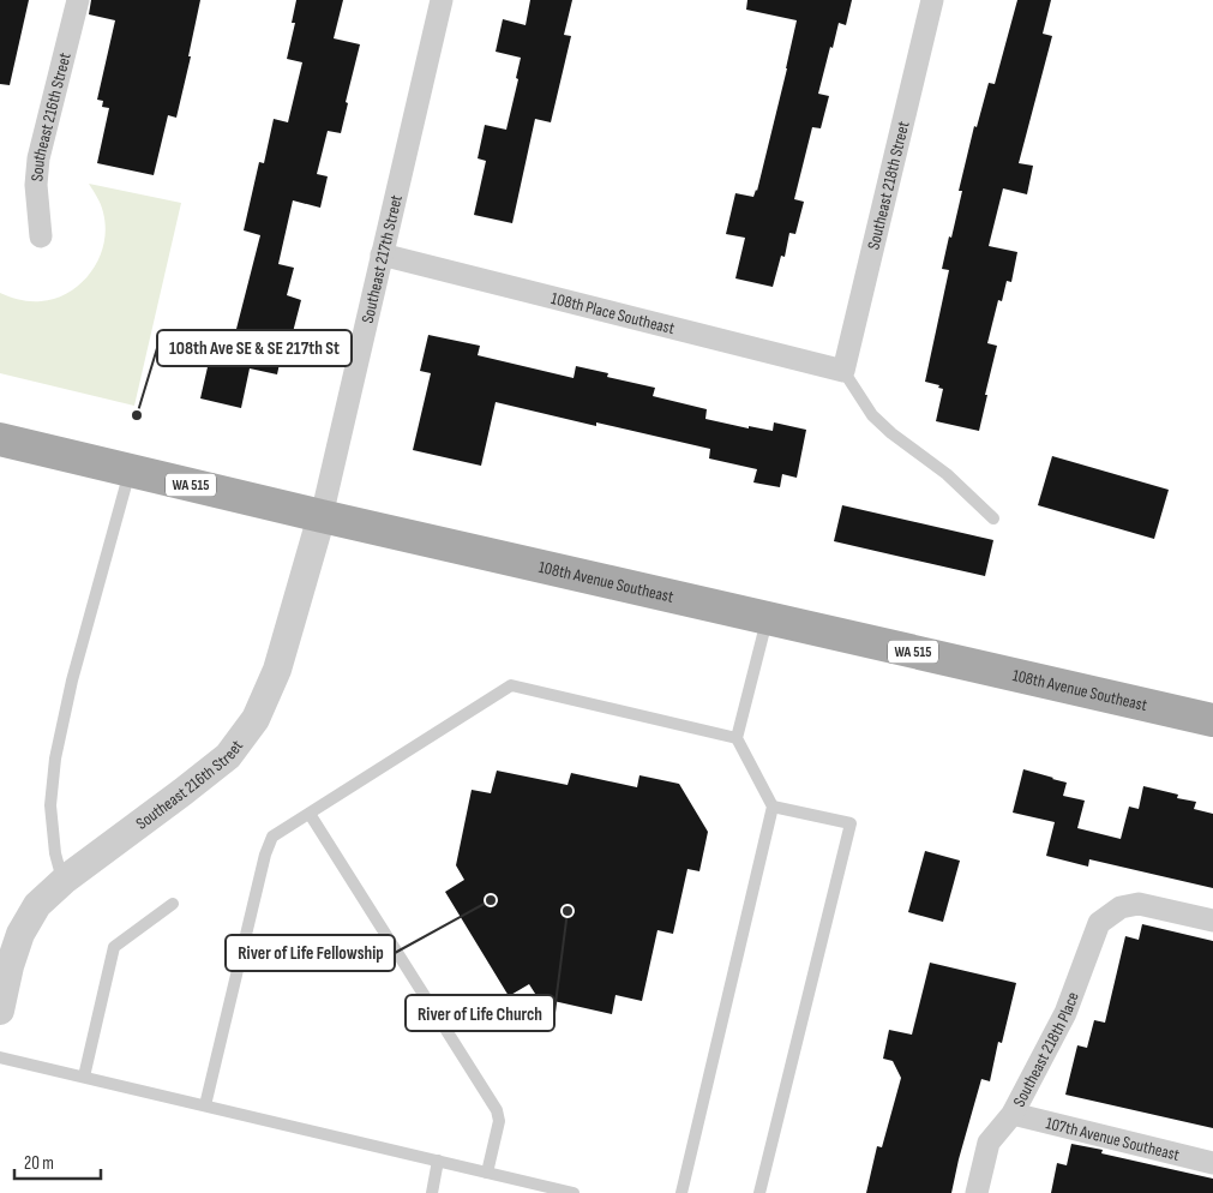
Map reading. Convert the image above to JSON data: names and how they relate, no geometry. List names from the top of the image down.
{
  "streets": {
    "main road": ["WA 515", "108th Avenue Southeast"],
    "street": [
      "Southeast 216th Street",
      "Southeast 218th Street",
      "Southeast 217th Street",
      "108th Place Southeast",
      "Southeast 218th Place",
      "107th Avenue Southeast"
    ]
  },
  "crossings": [
    ["Southeast 216th Street", "Southeast 217th Street"],
    ["Southeast 216th Street", "108th Avenue Southeast"],
    ["Southeast 218th Street", "108th Place Southeast"],
    ["Southeast 217th Street", "108th Place Southeast"],
    ["Southeast 217th Street", "108th Avenue Southeast"],
    ["Southeast 218th Place", "107th Avenue Southeast"]
  ],
  "places": ["108th Ave SE & SE 217th St", "River of Life Fellowship", "River of Life Church"],
  "scale_bar": "20 m"
}
